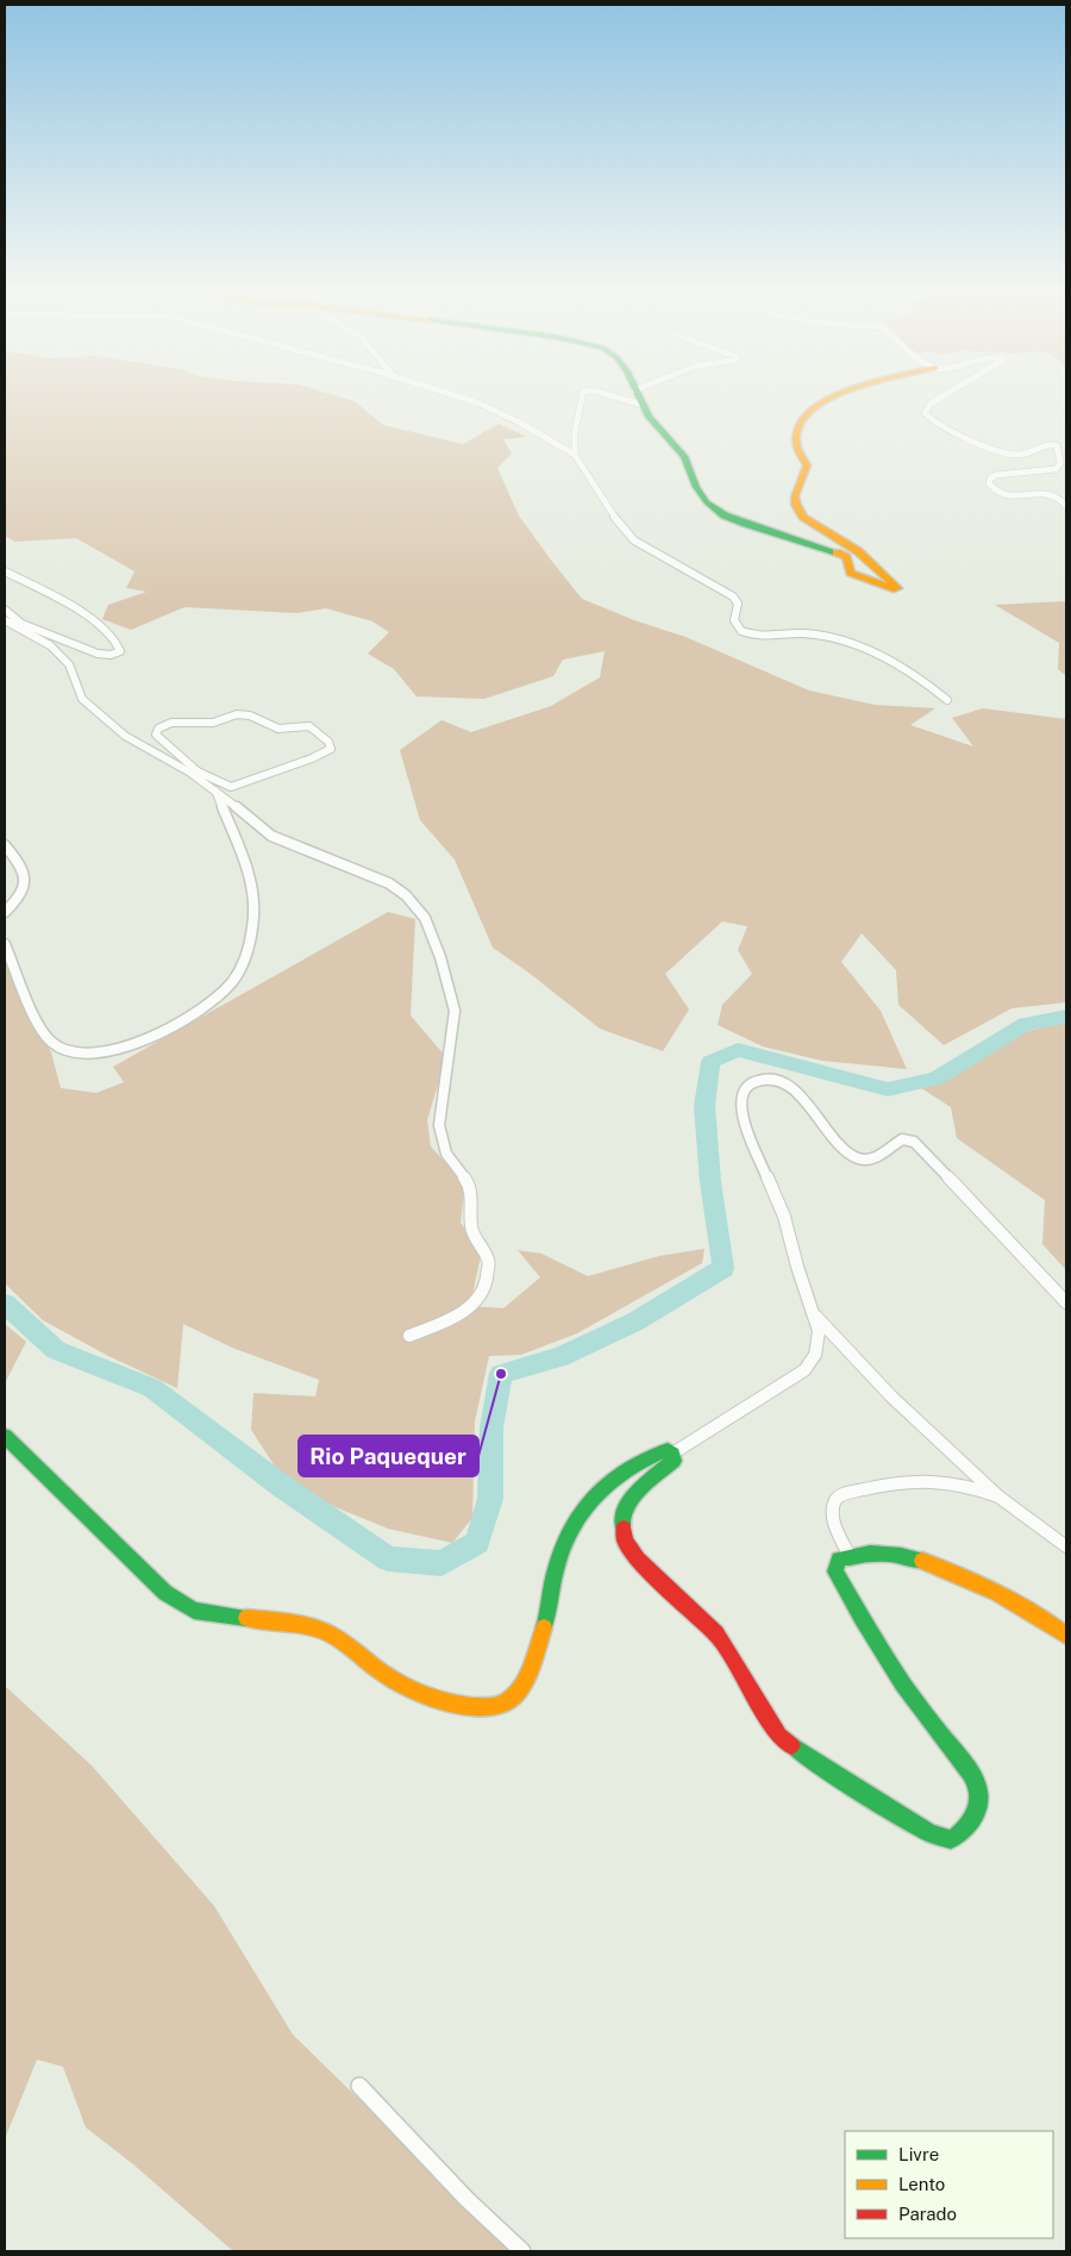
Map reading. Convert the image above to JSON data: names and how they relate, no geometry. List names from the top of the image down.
{
  "places": ["Rio Paquequer"],
  "legend": ["Livre", "Lento", "Parado"]
}
